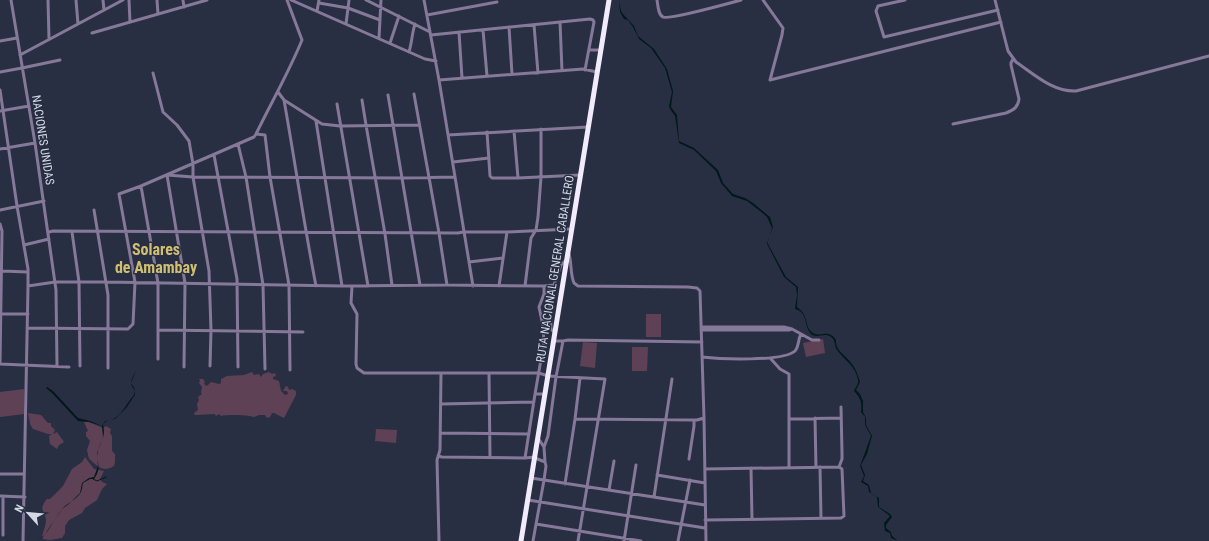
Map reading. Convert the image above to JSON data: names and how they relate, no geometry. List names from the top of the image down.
{
  "streets": {
    "highway": ["RUTA NACIONAL GENERAL CABALLERO"],
    "street": ["NACIONES UNIDAS"]
  },
  "districts": ["Solares de Amambay"],
  "north": "top left"
}
